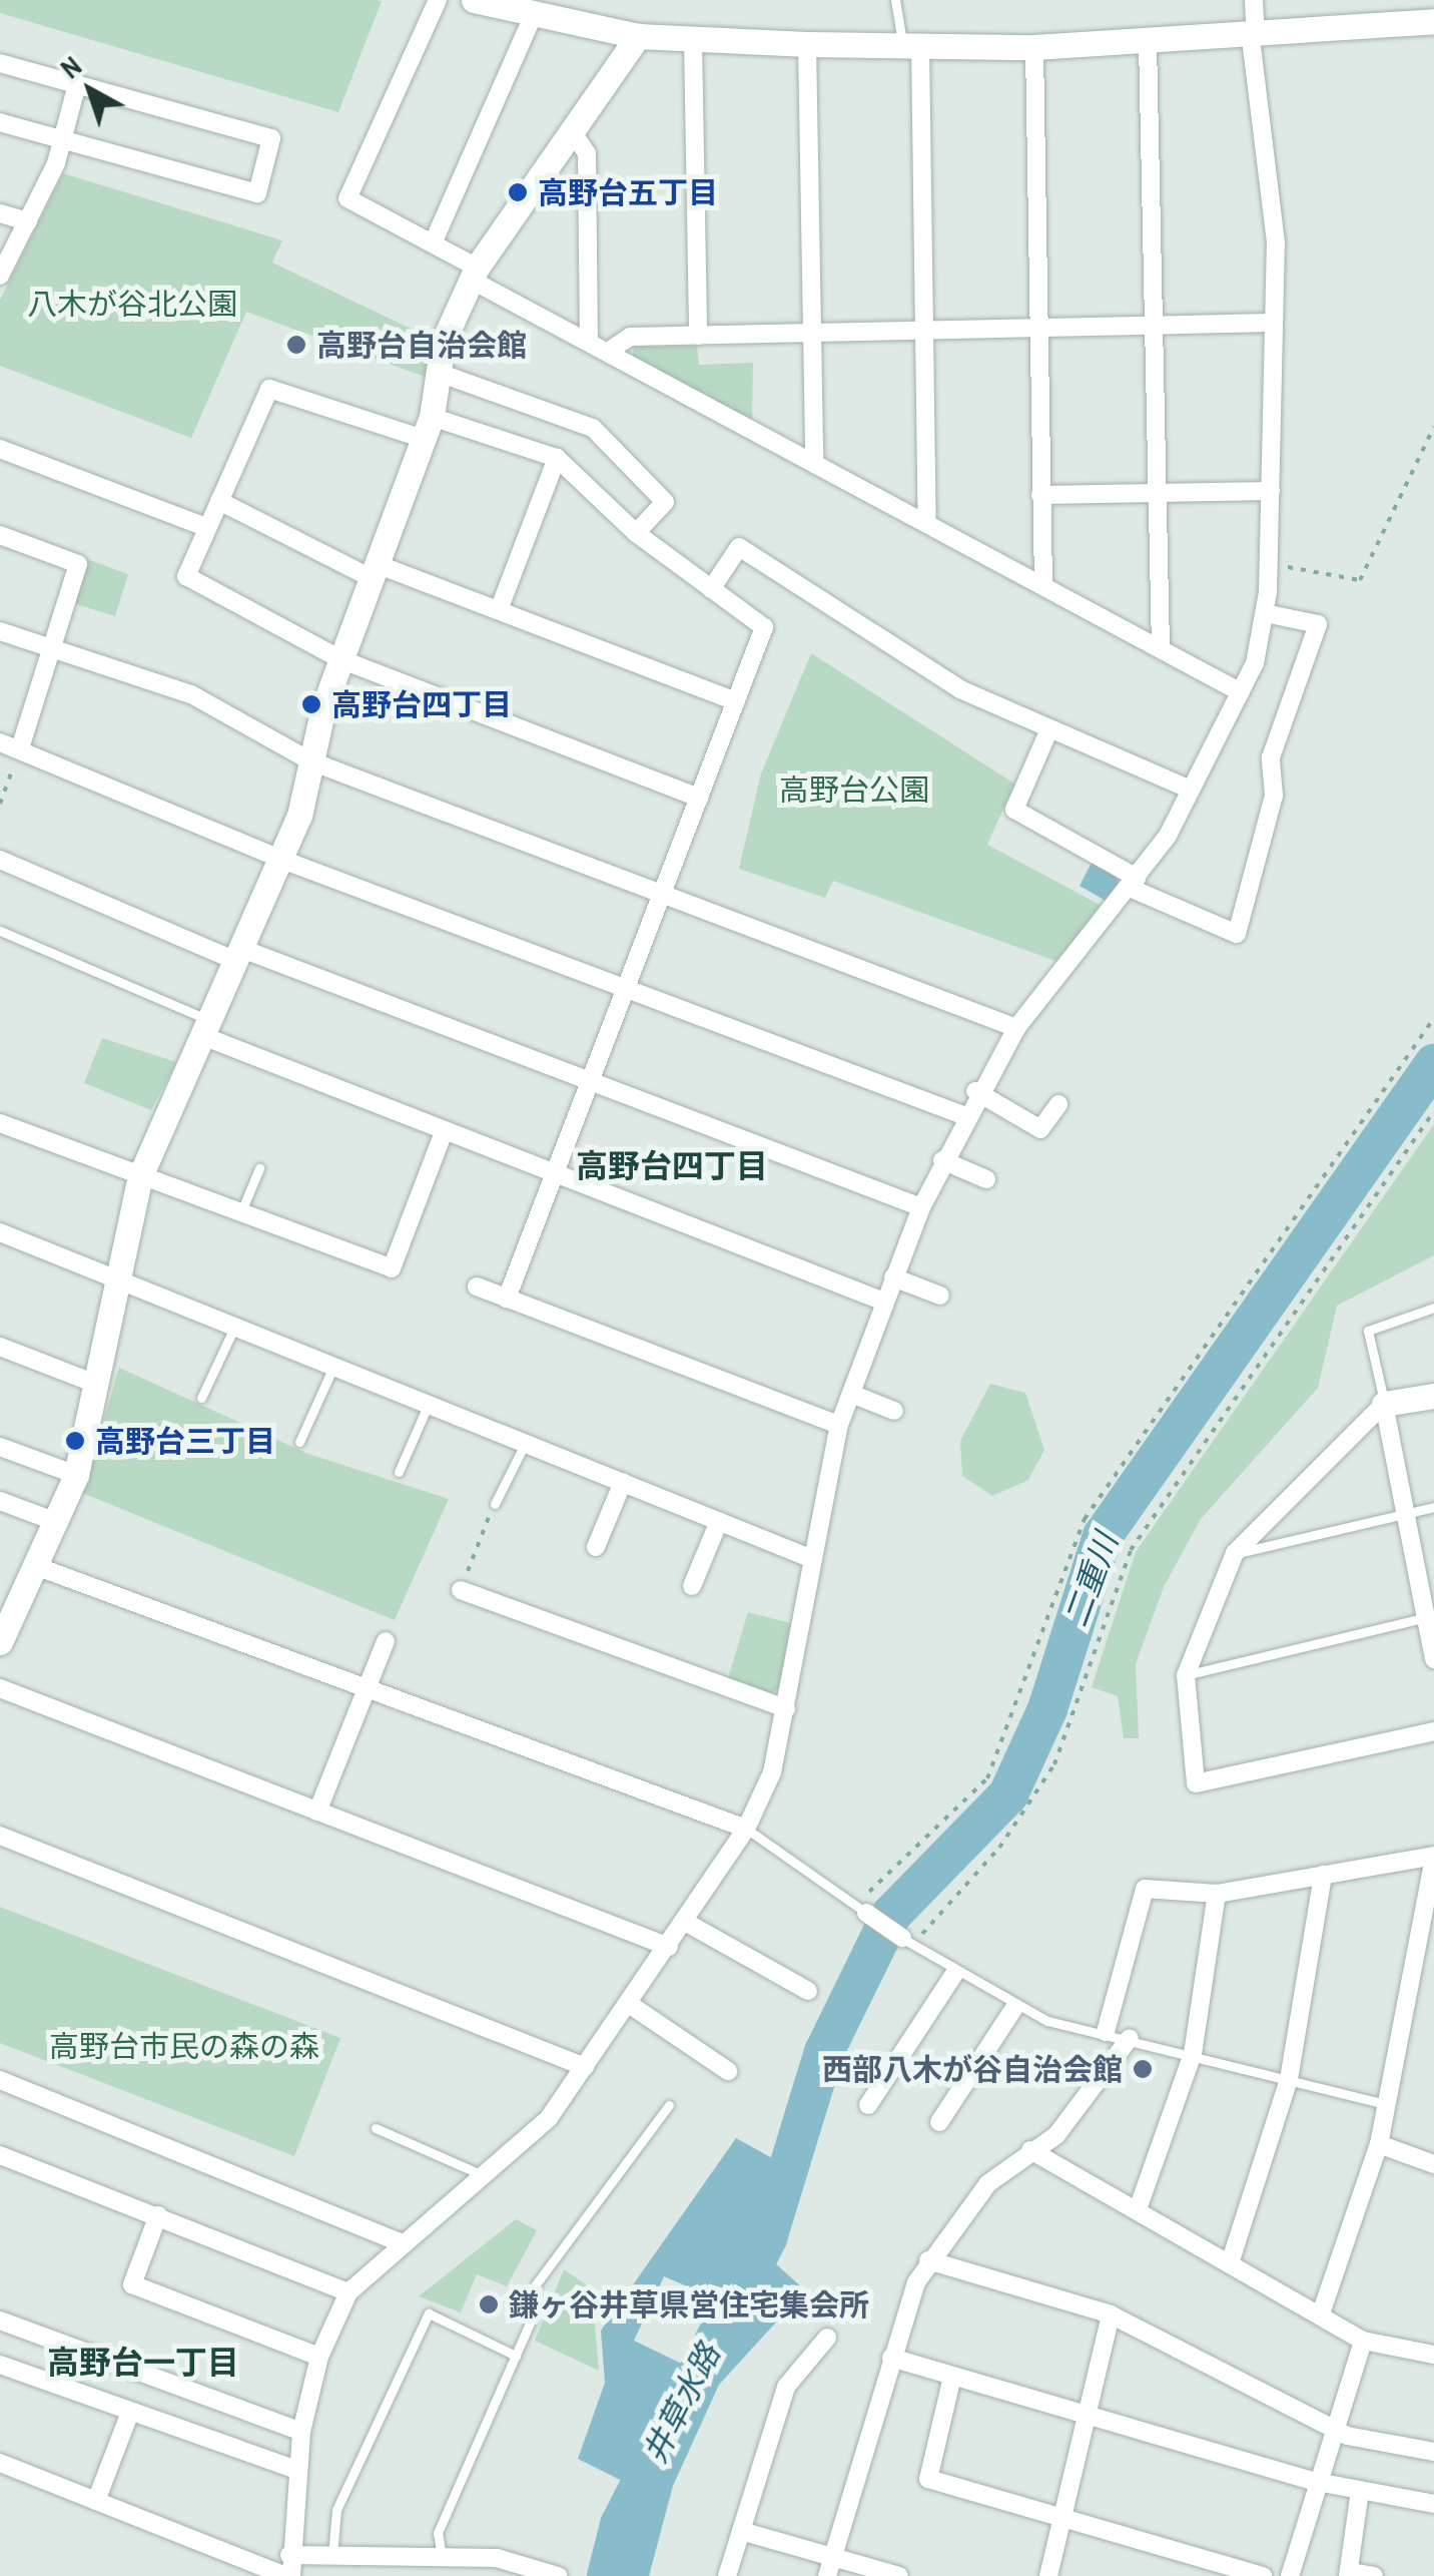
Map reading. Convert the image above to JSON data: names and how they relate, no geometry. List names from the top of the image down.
{
  "districts": ["高野台四丁目", "高野台一丁目"],
  "water": ["二重川", "井草水路"],
  "parks": ["八木が谷北公園", "高野台公園", "高野台市民の森の森"],
  "places": [
    "高野台五丁目",
    "高野台自治会館",
    "高野台四丁目",
    "高野台三丁目",
    "西部八木が谷自治会館",
    "鎌ヶ谷井草県営住宅集会所"
  ],
  "north": "top left"
}
